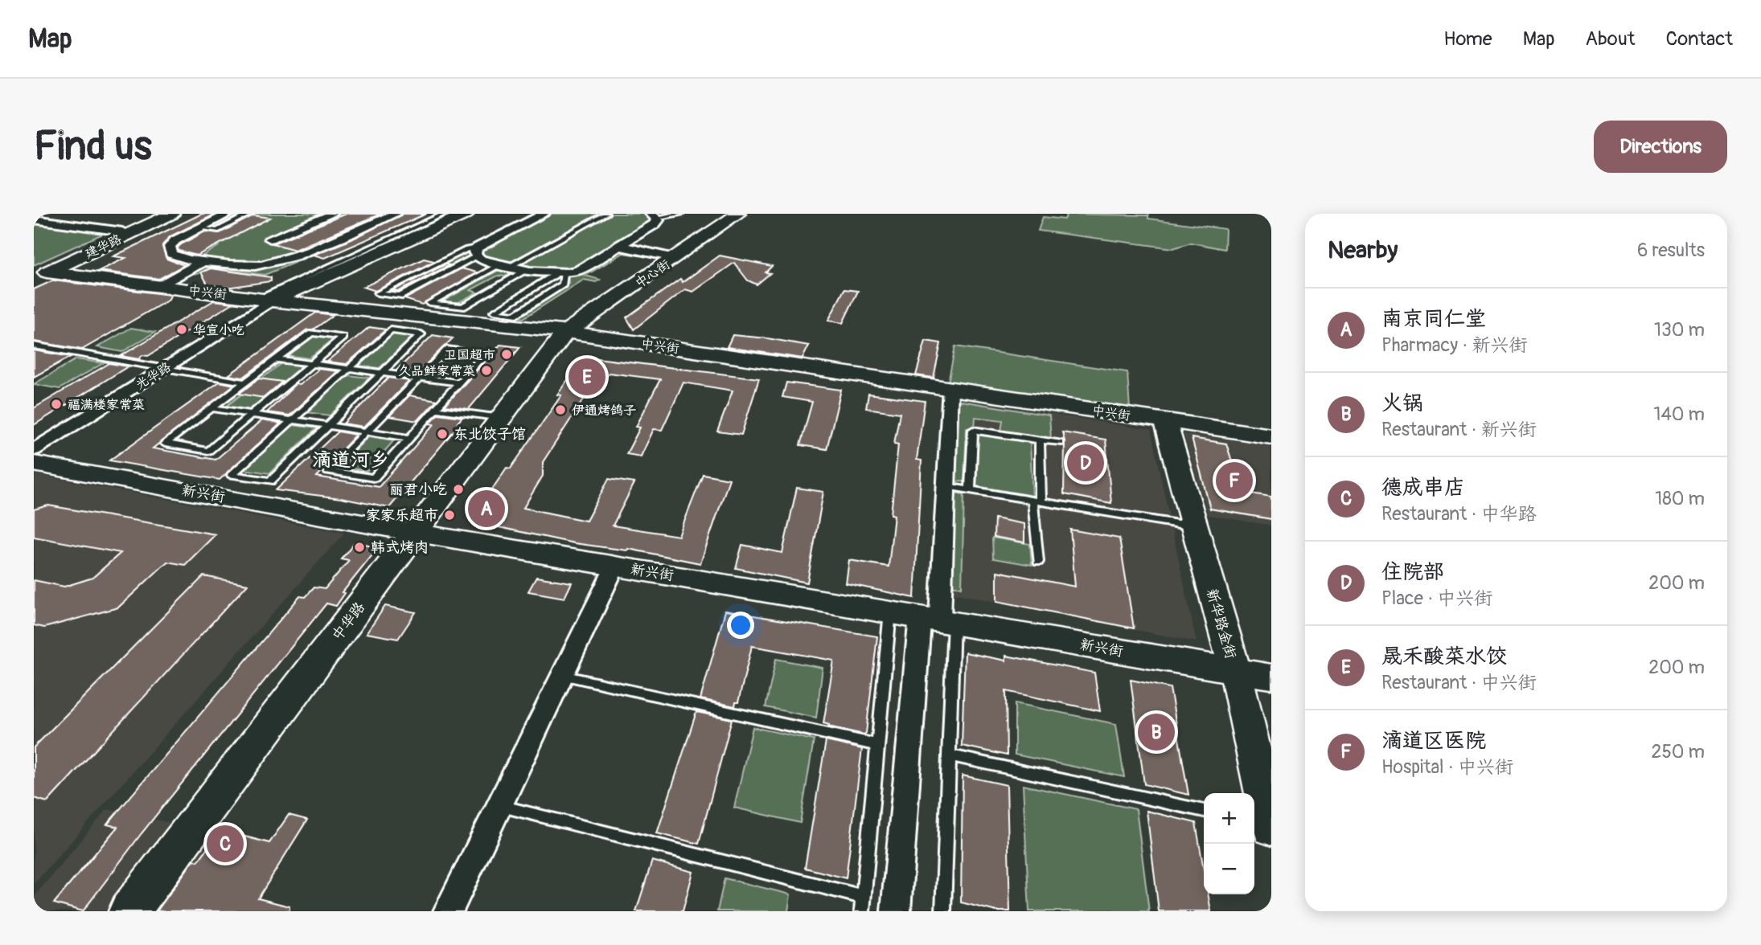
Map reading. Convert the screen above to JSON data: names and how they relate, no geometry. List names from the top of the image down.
{
  "streets": {
    "street": [
      "建华路",
      "中心街",
      "中兴街",
      "光华路",
      "新兴街",
      "中华路",
      "新华路金街"
    ]
  },
  "crossings": [
    ["建华路", "中兴街"],
    ["中心街", "中兴街"],
    ["中心街", "中华路"],
    ["中兴街", "光华路"],
    ["中兴街", "中华路"],
    ["中兴街", "新华路金街"],
    ["新兴街", "中华路"],
    ["新兴街", "新华路金街"]
  ],
  "districts": ["滴道河乡"],
  "places": [
    "华宣小吃",
    "卫国超市",
    "久品鲜家常菜",
    "福满楼家常菜",
    "伊通烤鸽子",
    "东北饺子馆",
    "丽君小吃",
    "家家乐超市",
    "韩式烤肉"
  ],
  "page": {
    "header": "Map",
    "nav": [
      "Home",
      "Map",
      "About",
      "Contact"
    ],
    "buttons": "Directions",
    "title": "Find us",
    "heading": ["Nearby", "6 results"],
    "list": [
      {
        "mark": "A",
        "name": "南京同仁堂",
        "note": "Pharmacy · 新兴街",
        "value": "130 m"
      },
      {
        "mark": "B",
        "name": "火锅",
        "note": "Restaurant · 新兴街",
        "value": "140 m"
      },
      {
        "mark": "C",
        "name": "德成串店",
        "note": "Restaurant · 中华路",
        "value": "180 m"
      },
      {
        "mark": "D",
        "name": "住院部",
        "note": "Place · 中兴街",
        "value": "200 m"
      },
      {
        "mark": "E",
        "name": "晟禾酸菜水饺",
        "note": "Restaurant · 中兴街",
        "value": "200 m"
      },
      {
        "mark": "F",
        "name": "滴道区医院",
        "note": "Hospital · 中兴街",
        "value": "250 m"
      }
    ],
    "pins": [
      "E",
      "D",
      "F",
      "A",
      "B",
      "C"
    ],
    "map_buttons": ["+", "−"]
  }
}
